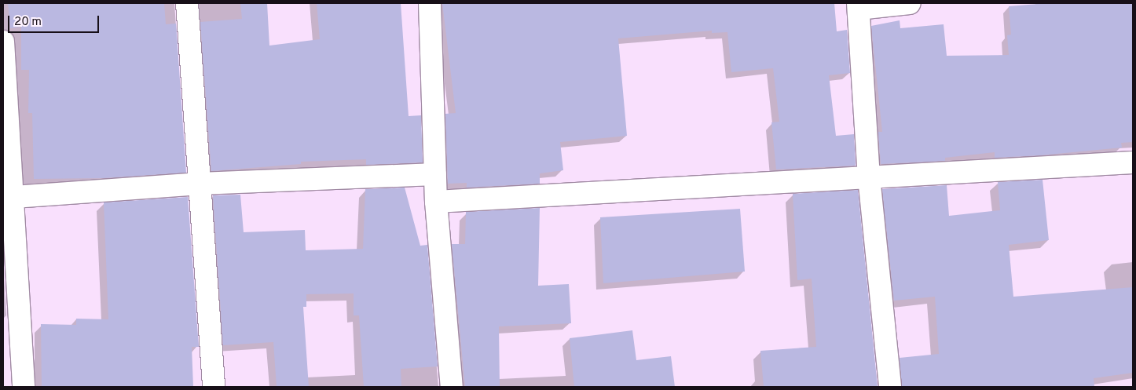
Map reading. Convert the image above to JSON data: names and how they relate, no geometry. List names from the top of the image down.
{
  "scale_bar": "20 m"
}
